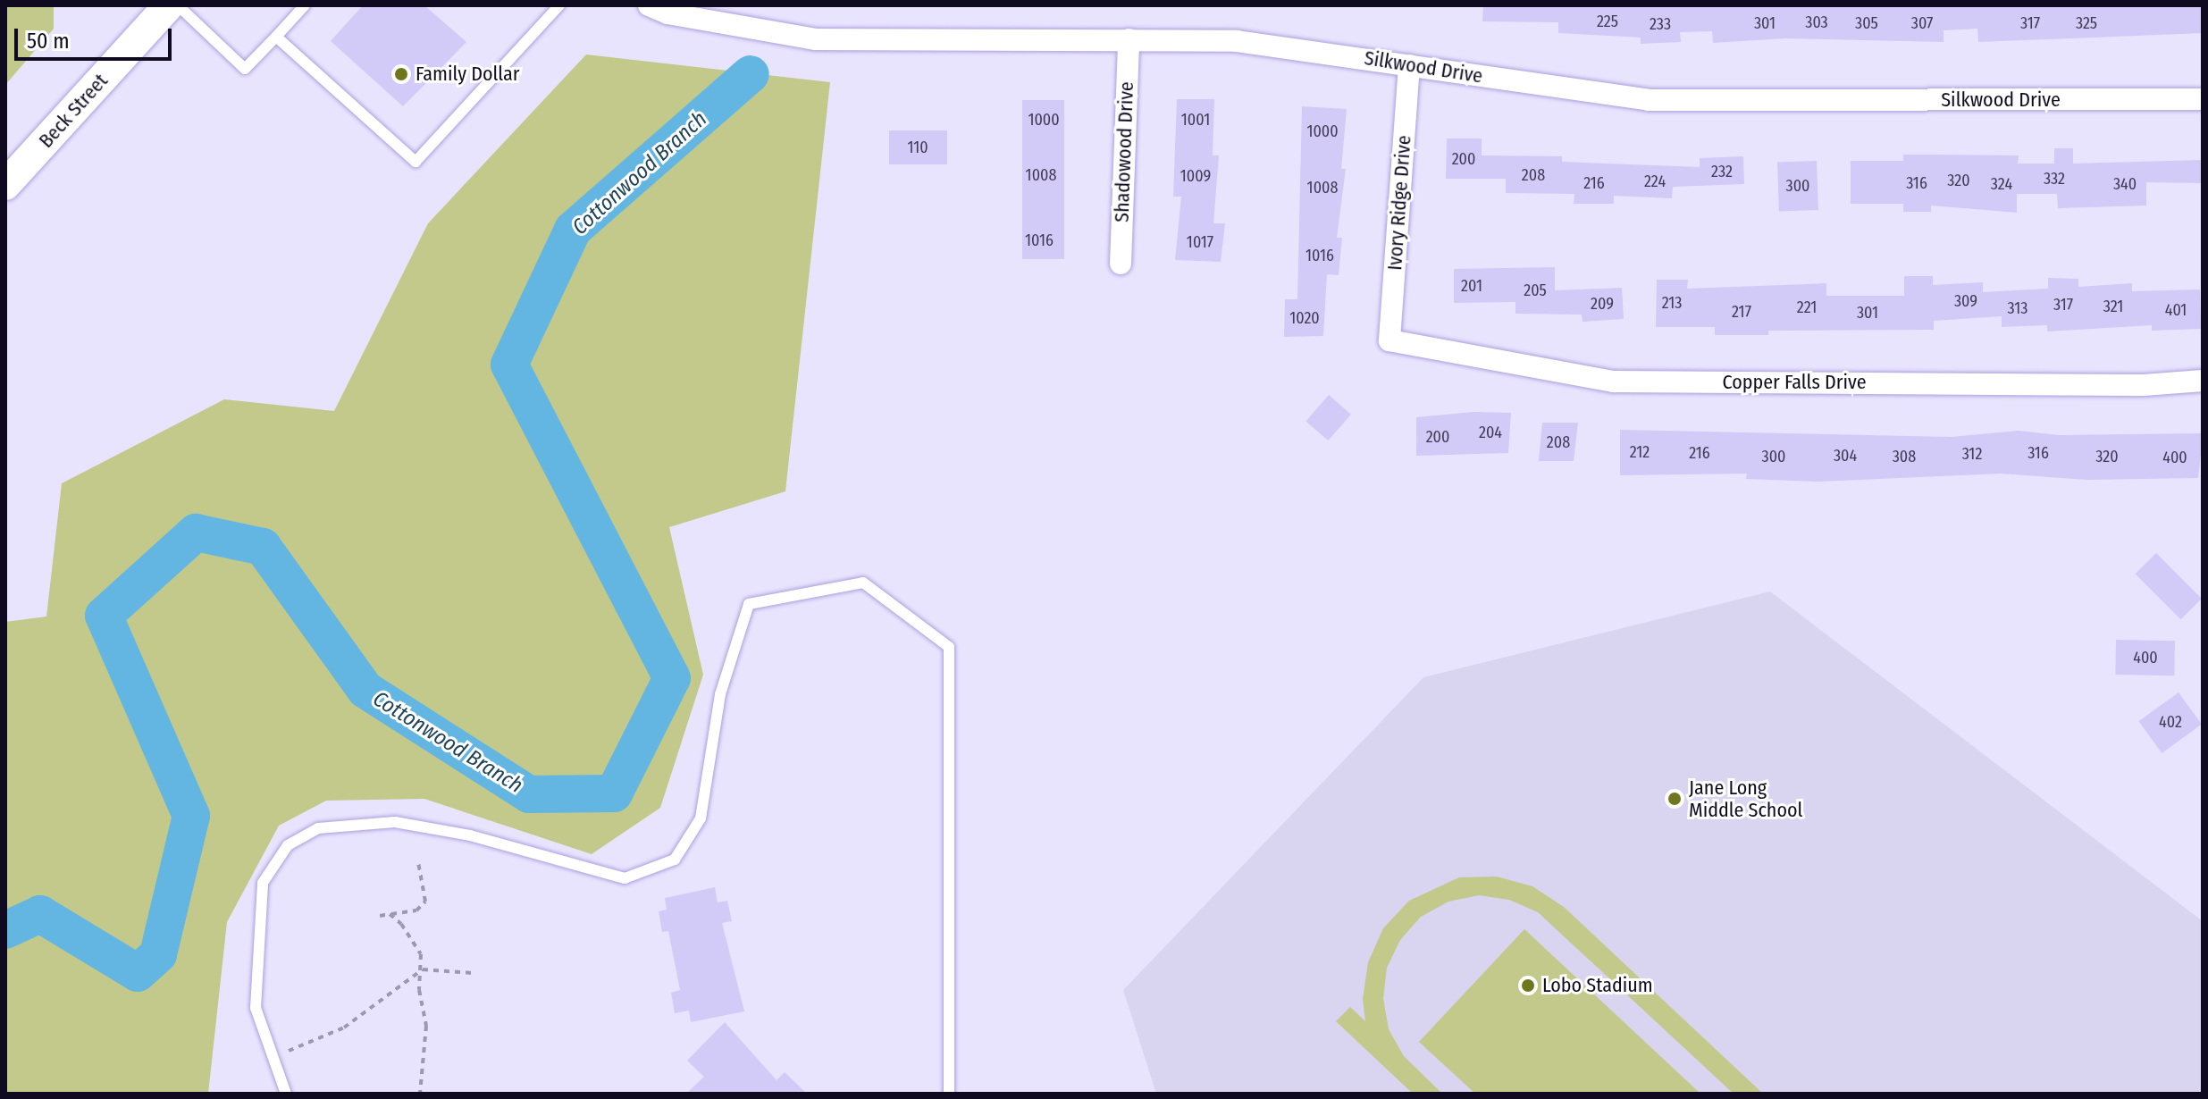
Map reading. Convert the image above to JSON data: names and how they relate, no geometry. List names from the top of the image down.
{
  "streets": {
    "street": [
      "Silkwood Drive",
      "Beck Street",
      "Shadowood Drive",
      "Ivory Ridge Drive",
      "Copper Falls Drive"
    ]
  },
  "crossings": [
    ["Silkwood Drive", "Shadowood Drive"],
    ["Silkwood Drive", "Ivory Ridge Drive"],
    ["Ivory Ridge Drive", "Copper Falls Drive"]
  ],
  "water": ["Cottonwood Branch"],
  "places": ["Family Dollar", "Jane Long Middle School", "Lobo Stadium"],
  "house_numbers": [
    "225",
    "303",
    "301",
    "305",
    "307",
    "317",
    "325",
    "233",
    "1000",
    "1001",
    "1000",
    "110",
    "200",
    "232",
    "1008",
    "208",
    "1009",
    "332",
    "320",
    "224",
    "216",
    "316",
    "324",
    "340",
    "300",
    "1008",
    "1016",
    "1017",
    "1016",
    "201",
    "205",
    "309",
    "213",
    "209",
    "317",
    "321",
    "221",
    "313",
    "401",
    "217",
    "301",
    "1020",
    "204",
    "200",
    "208",
    "212",
    "216",
    "316",
    "312",
    "304",
    "300",
    "308",
    "320",
    "400",
    "400",
    "402"
  ],
  "scale_bar": "50 m"
}
